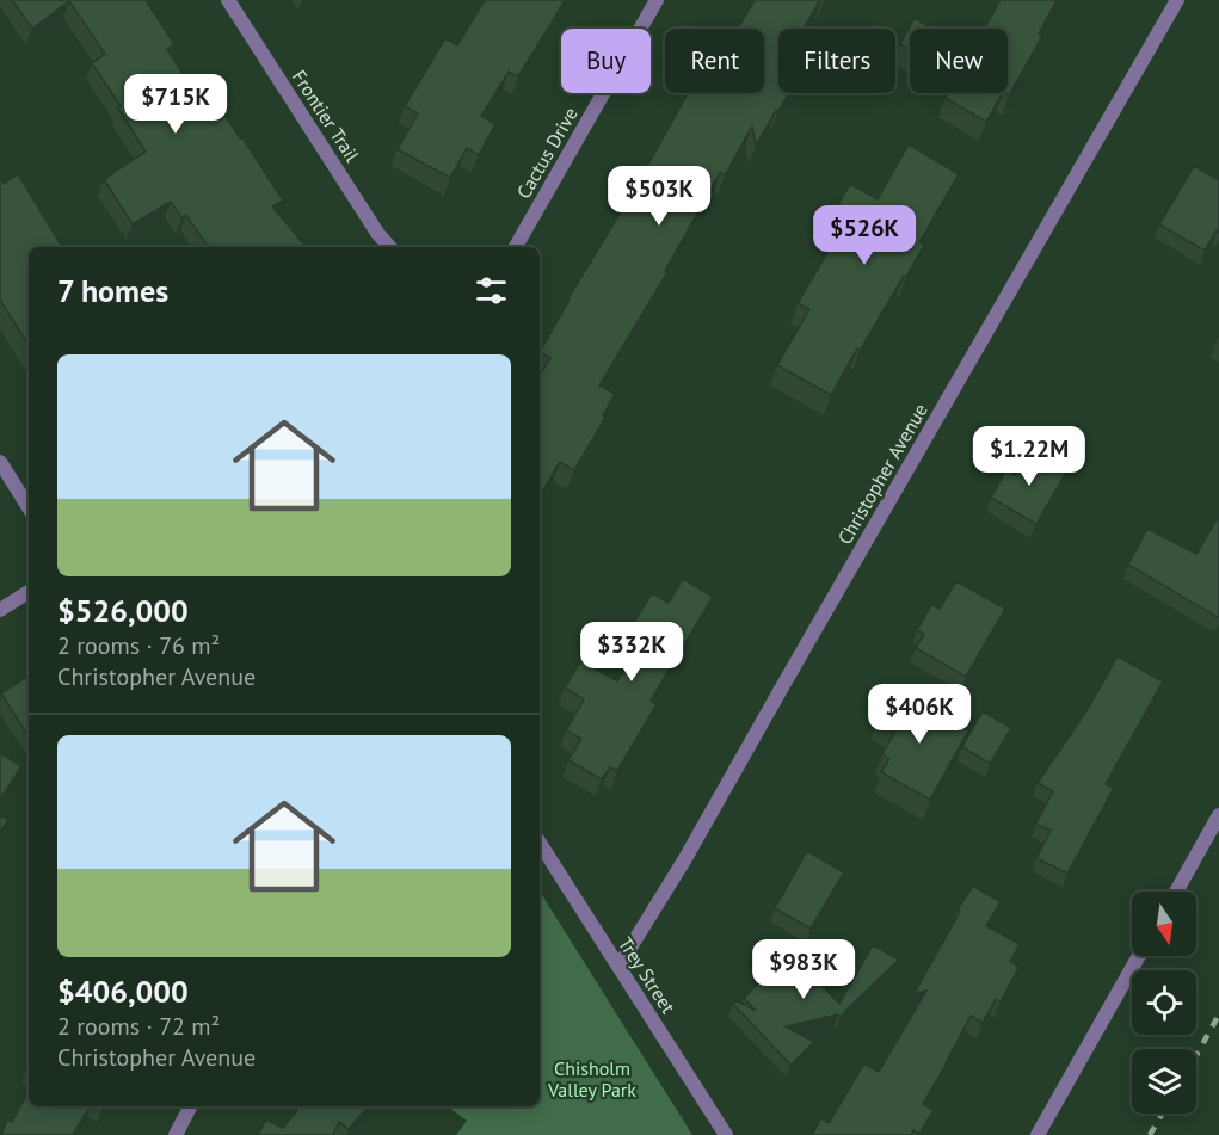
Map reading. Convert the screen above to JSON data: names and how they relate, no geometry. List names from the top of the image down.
{
  "streets": {
    "street": [
      "Frontier Trail",
      "Cactus Drive",
      "Christopher Avenue",
      "Trey Street"
    ]
  },
  "crossings": [
    ["Christopher Avenue", "Trey Street"]
  ],
  "parks": ["Chisholm Valley Park"],
  "north": "bottom",
  "page": {
    "chip": [
      "Buy",
      "Rent",
      "Filters",
      "New"
    ],
    "price": [
      "$715K",
      "$503K",
      "$526K",
      "$1.22M",
      "$332K",
      "$406K",
      "$983K"
    ],
    "heading": "7 homes",
    "list": [
      {
        "name": "$526,000",
        "note": "2 rooms · 76 m² · Christopher Avenue"
      },
      {
        "name": "$406,000",
        "note": "2 rooms · 72 m² · Christopher Avenue"
      }
    ]
  }
}
